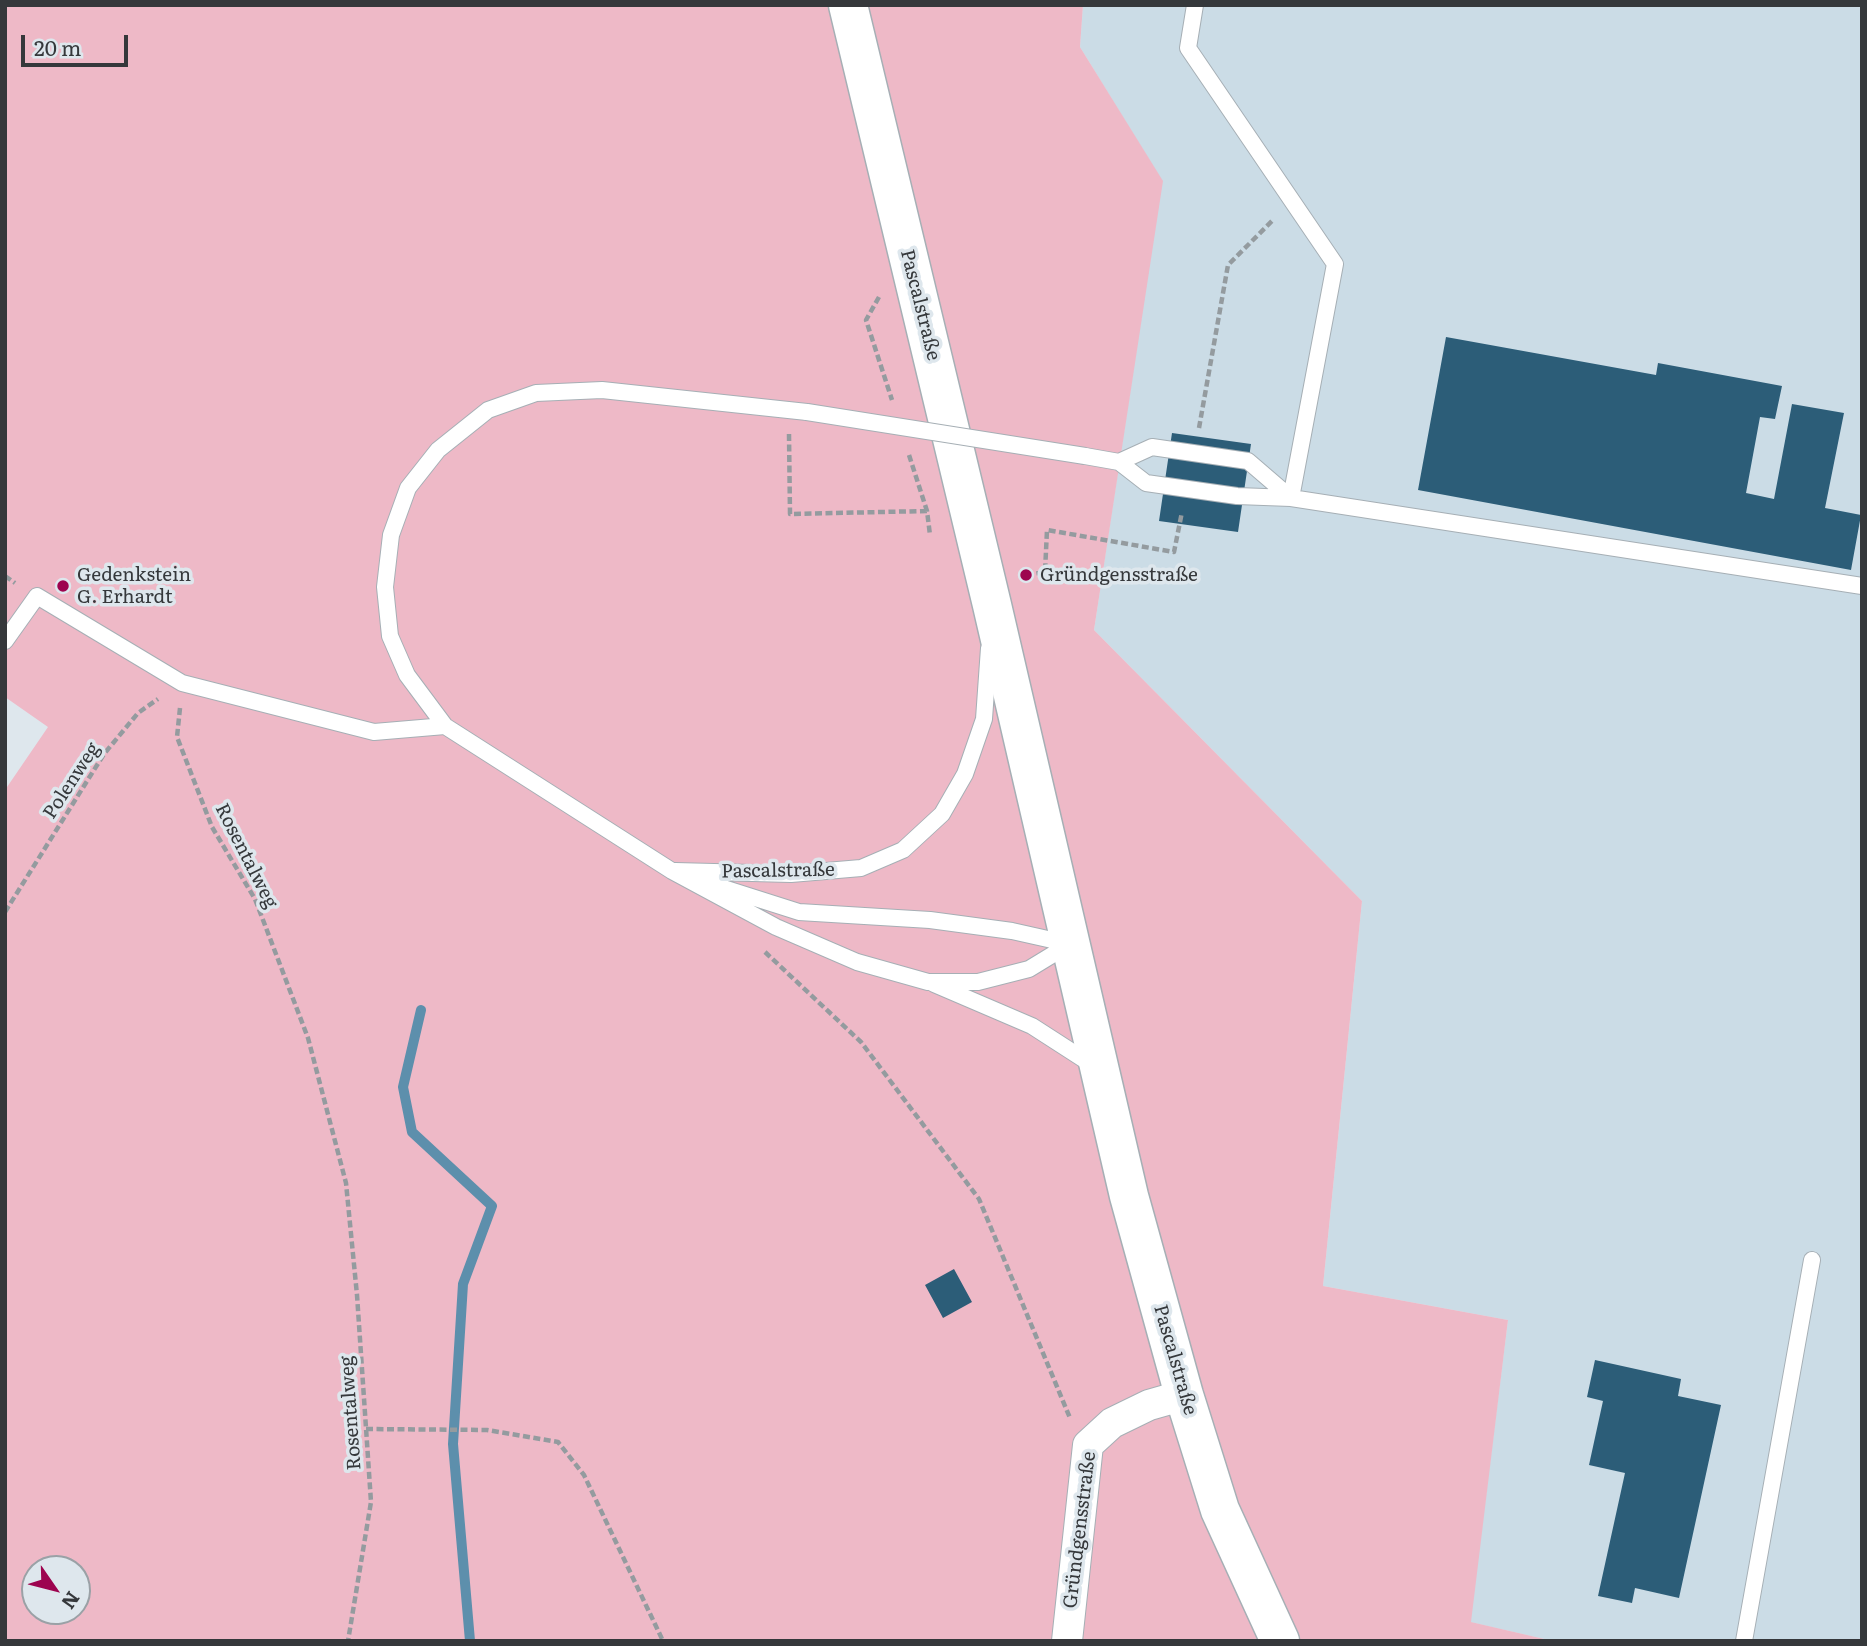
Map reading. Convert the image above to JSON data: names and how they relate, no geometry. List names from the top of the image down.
{
  "streets": {
    "street": ["Pascalstraße", "Gründgensstraße"],
    "path": ["Polenweg", "Rosentalweg"]
  },
  "crossings": [
    ["Pascalstraße", "Gründgensstraße"],
    ["Polenweg", "Rosentalweg"]
  ],
  "places": ["Gründgensstraße", "Gedenkstein G. Erhardt"],
  "scale_bar": "20 m",
  "north": "bottom right"
}
